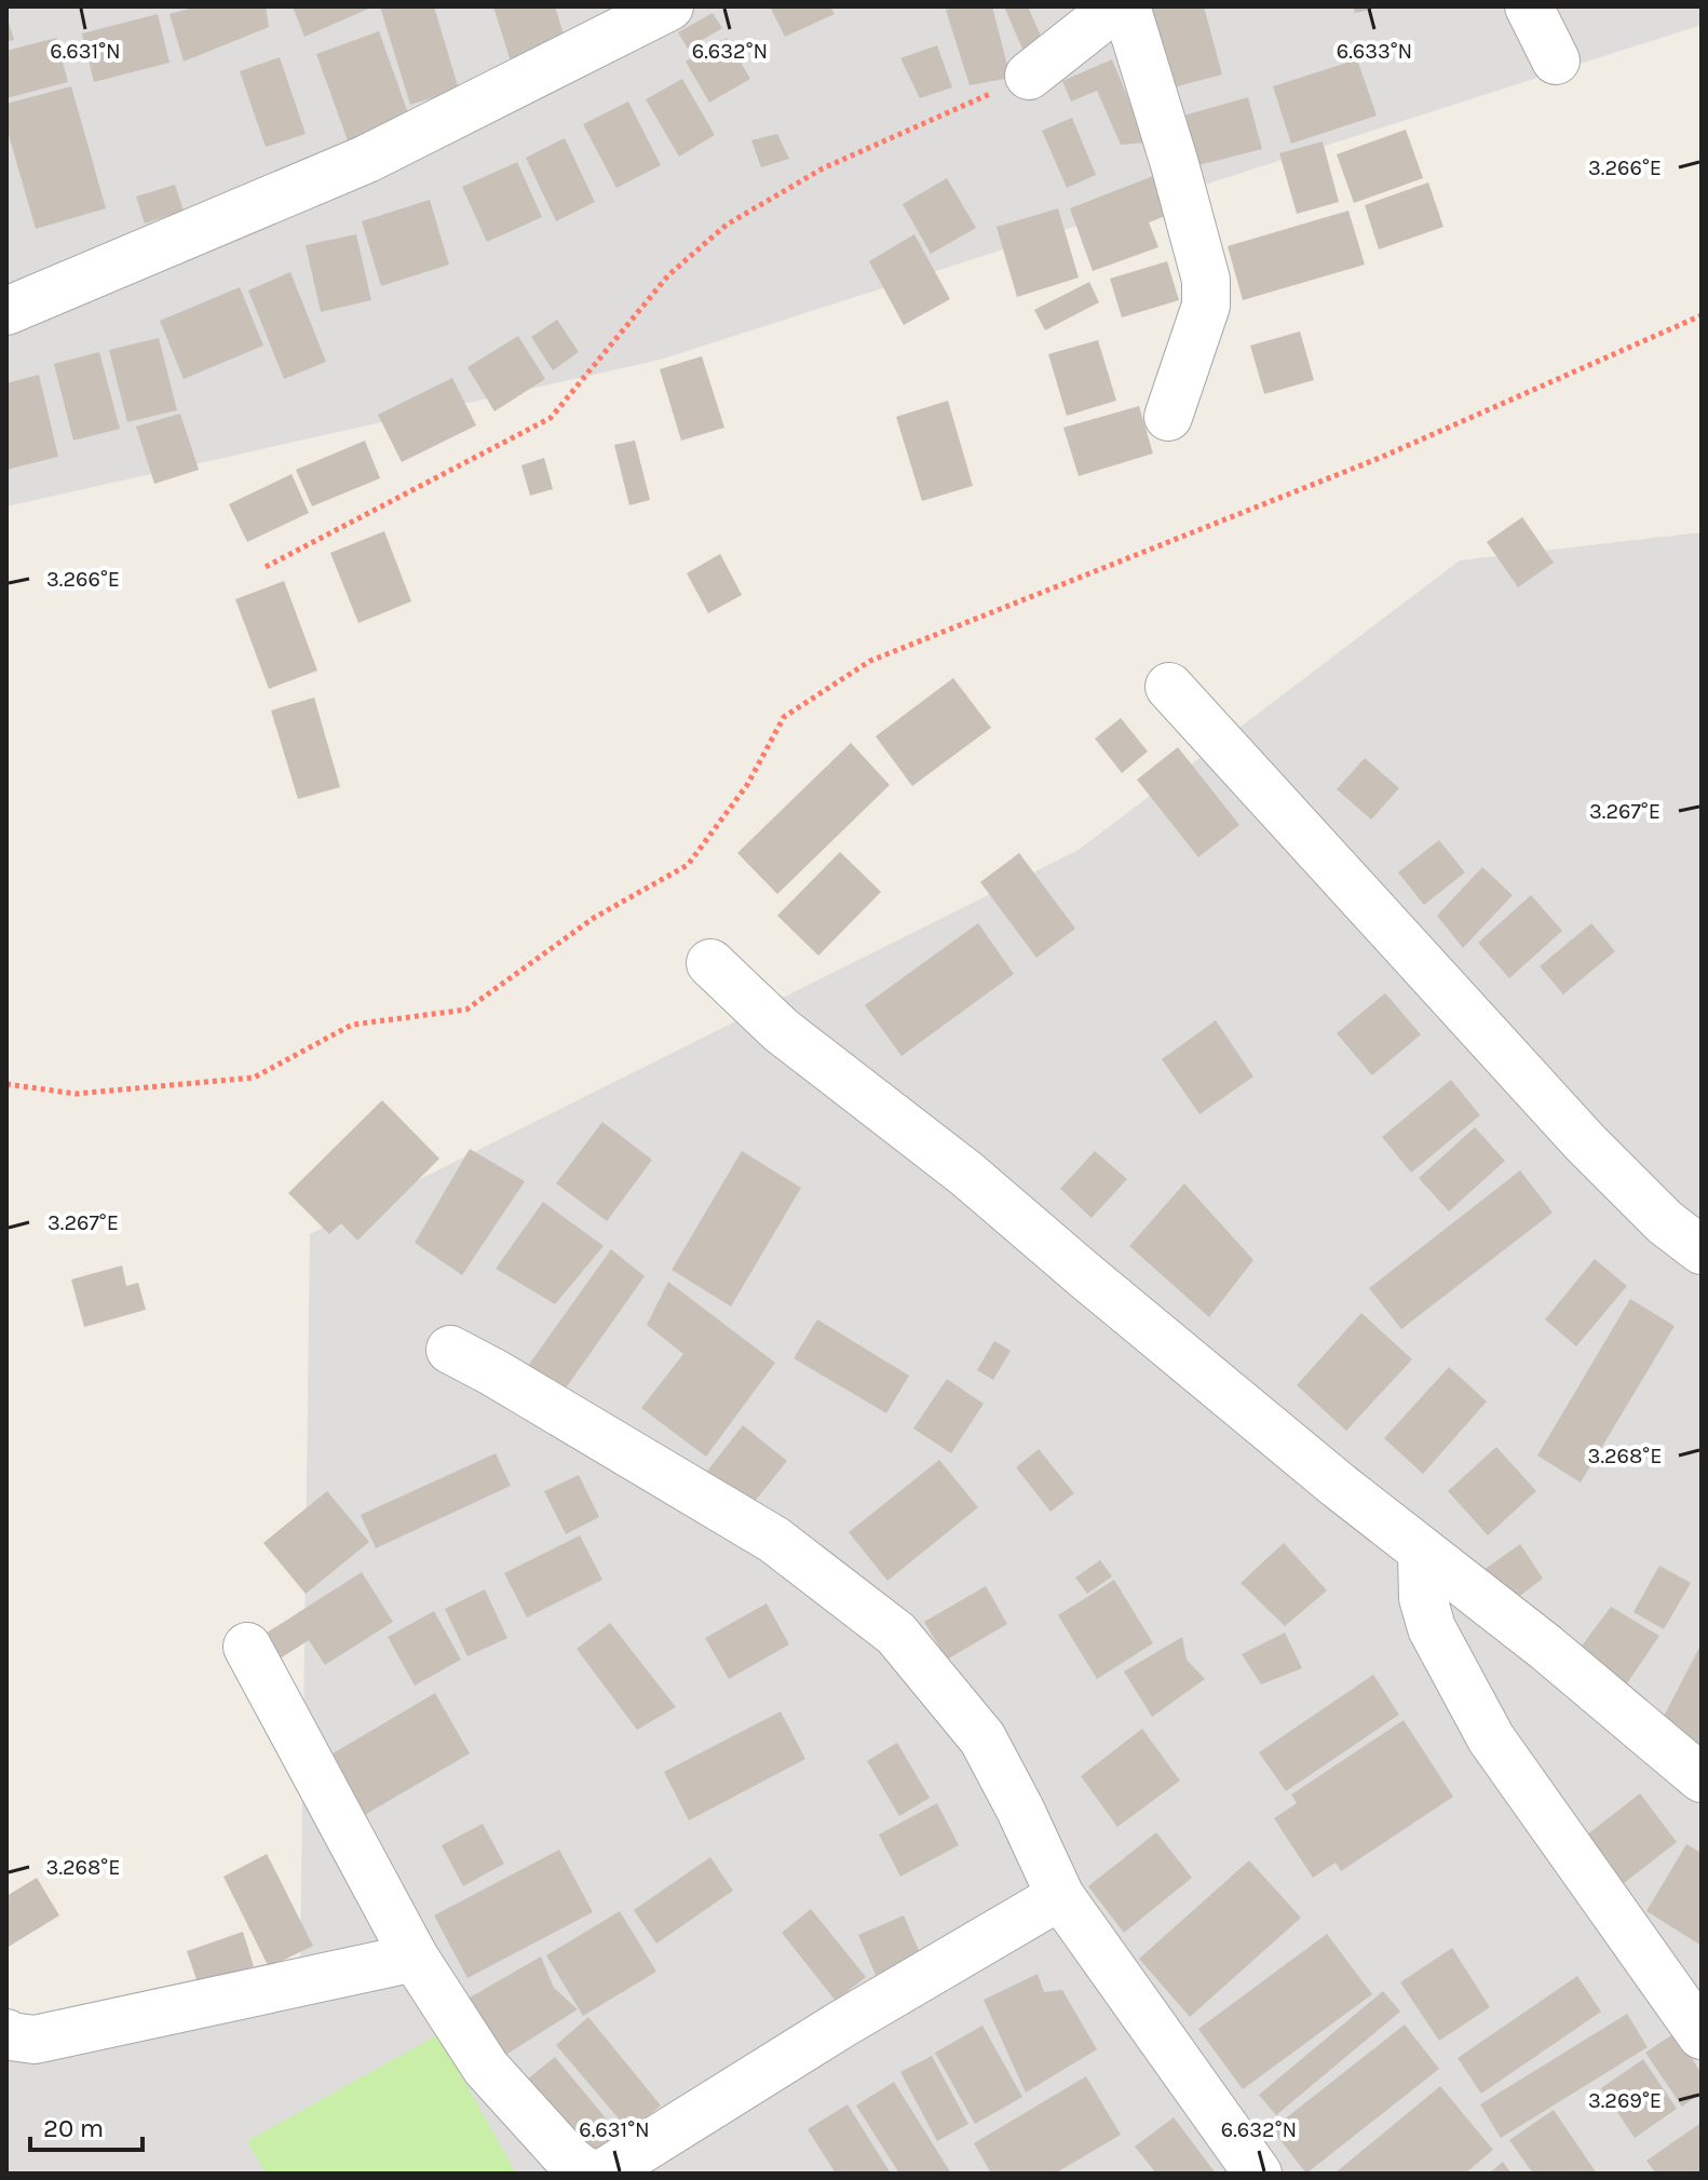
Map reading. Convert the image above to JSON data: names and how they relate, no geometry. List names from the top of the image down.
{
  "scale_bar": "20 m",
  "coordinates": [
    "6.631°N",
    "6.632°N",
    "6.633°N",
    "3.266°E",
    "3.267°E",
    "3.268°E",
    "3.269°E"
  ]
}
